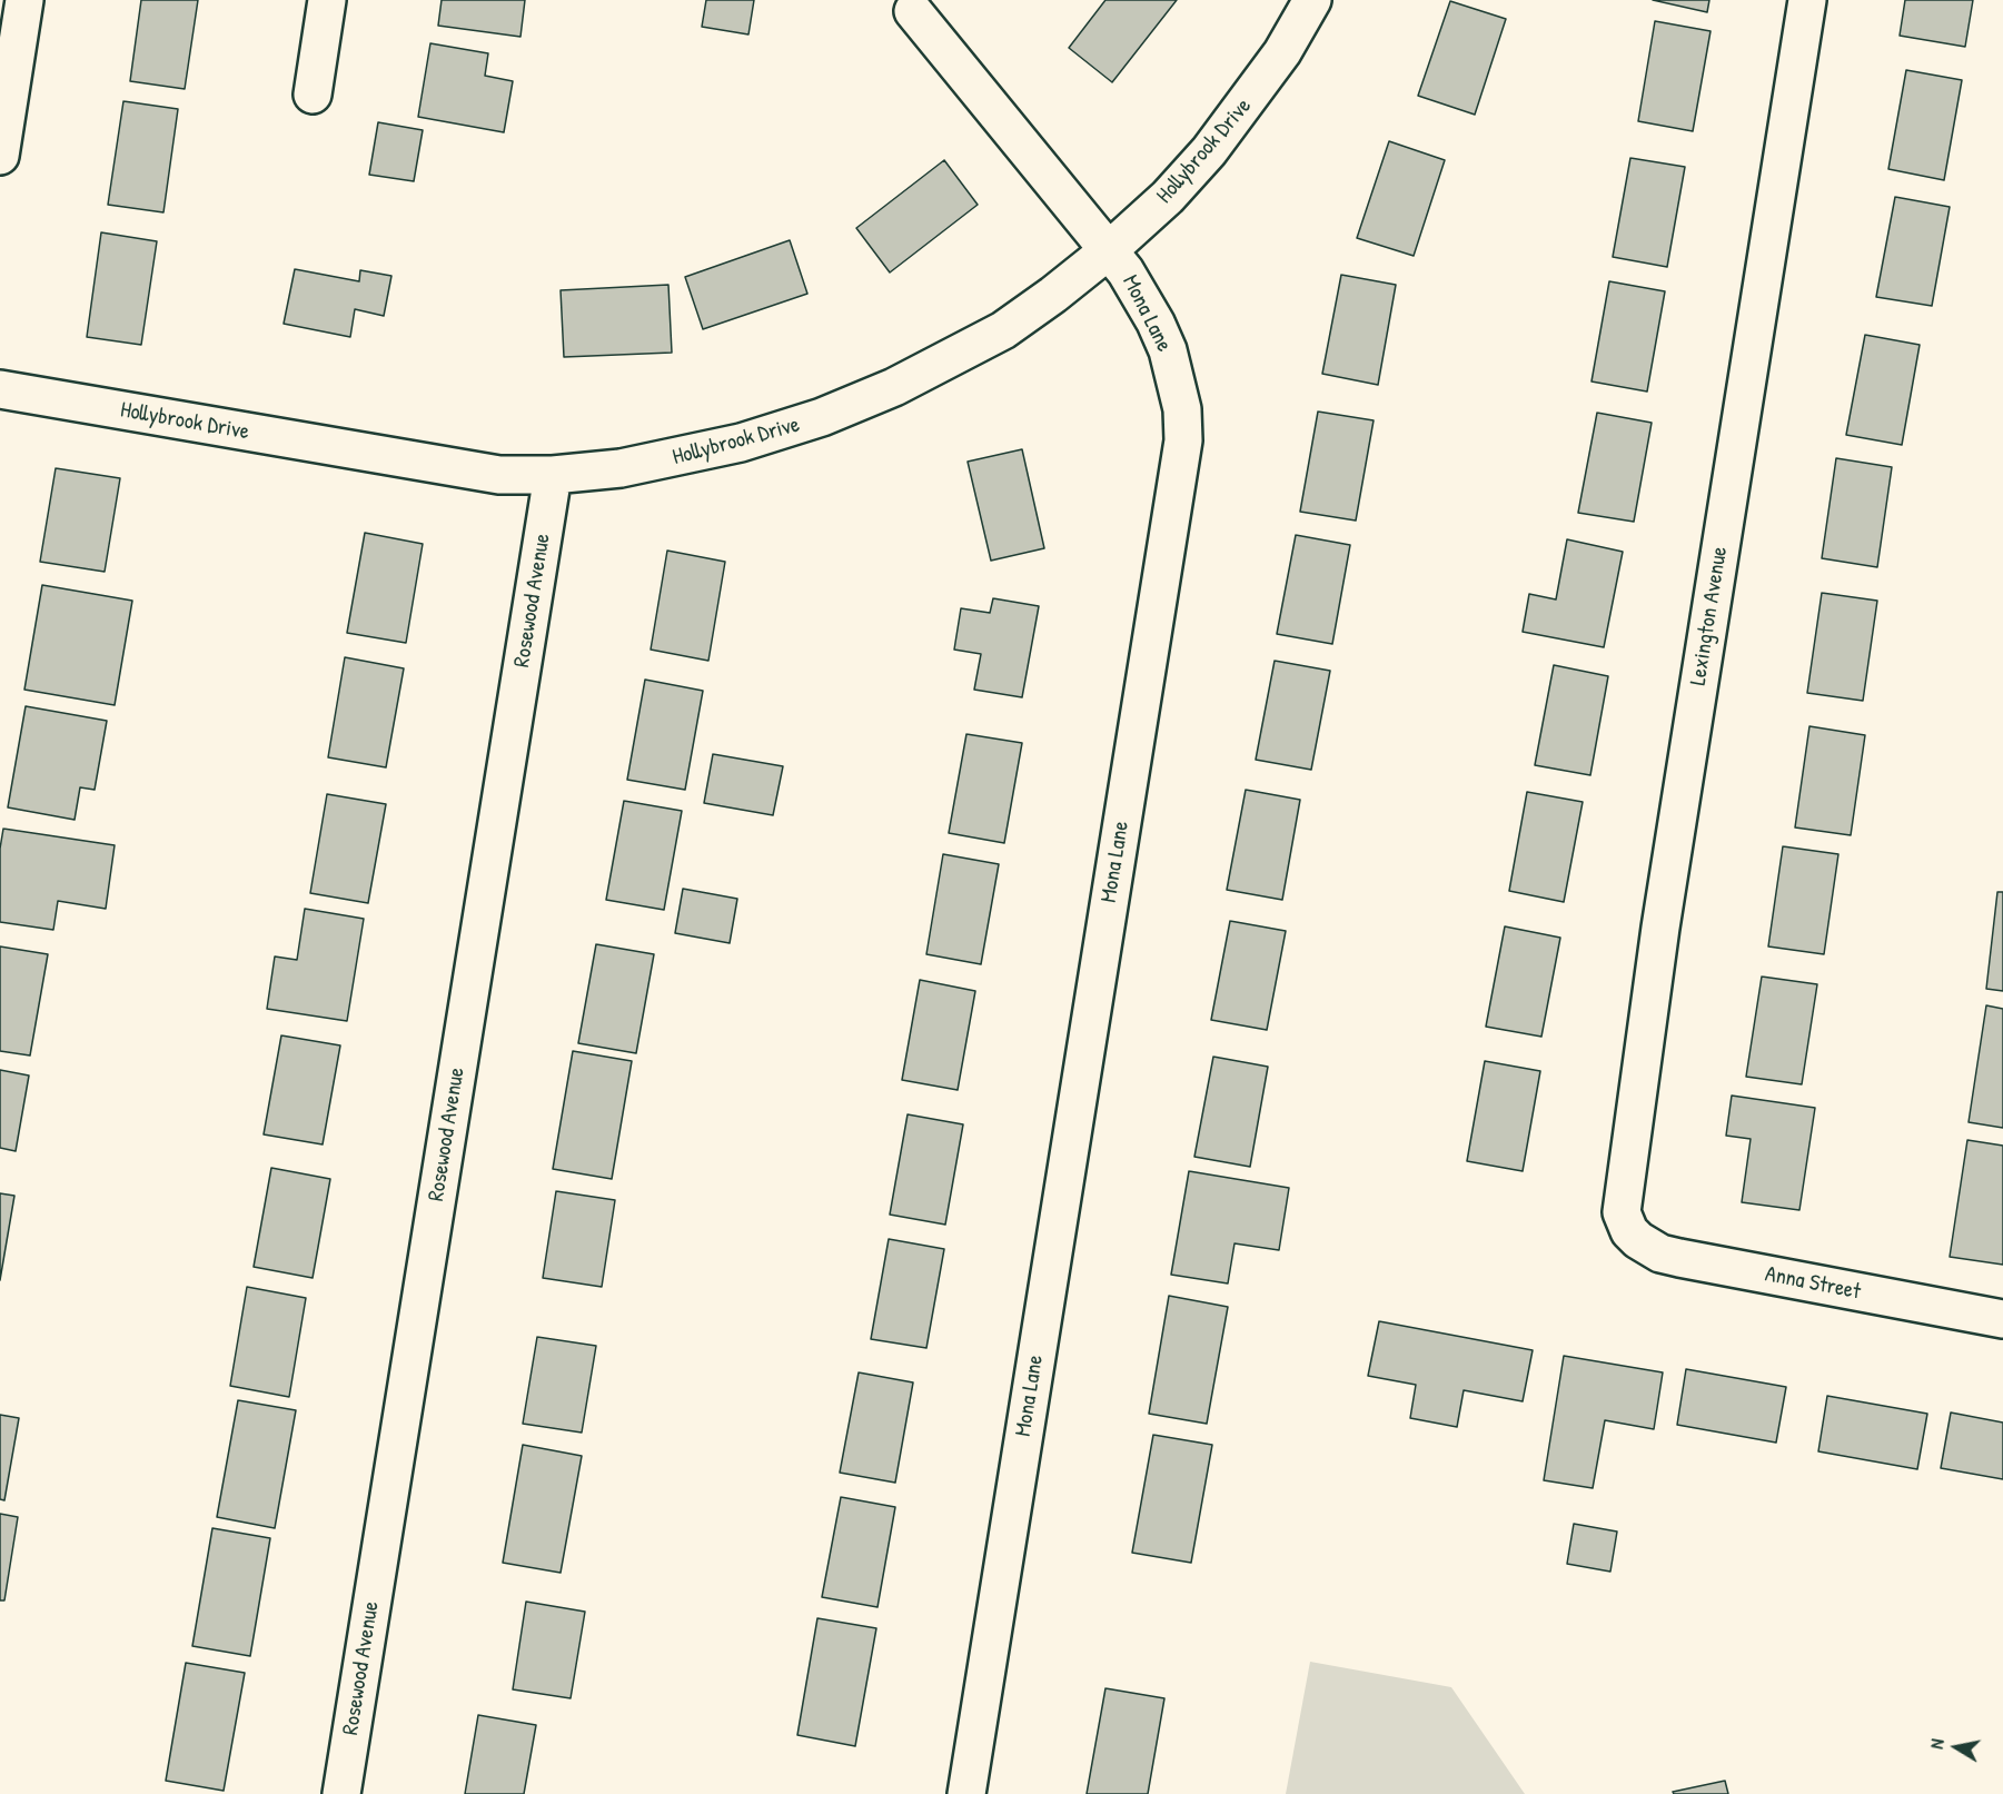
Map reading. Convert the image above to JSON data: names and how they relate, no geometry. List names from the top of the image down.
{
  "streets": {
    "street": [
      "Hollybrook Drive",
      "Mona Lane",
      "Rosewood Avenue",
      "Lexington Avenue",
      "Anna Street"
    ]
  },
  "crossings": [
    ["Hollybrook Drive", "Mona Lane"],
    ["Hollybrook Drive", "Rosewood Avenue"],
    ["Lexington Avenue", "Anna Street"]
  ],
  "north": "left"
}
